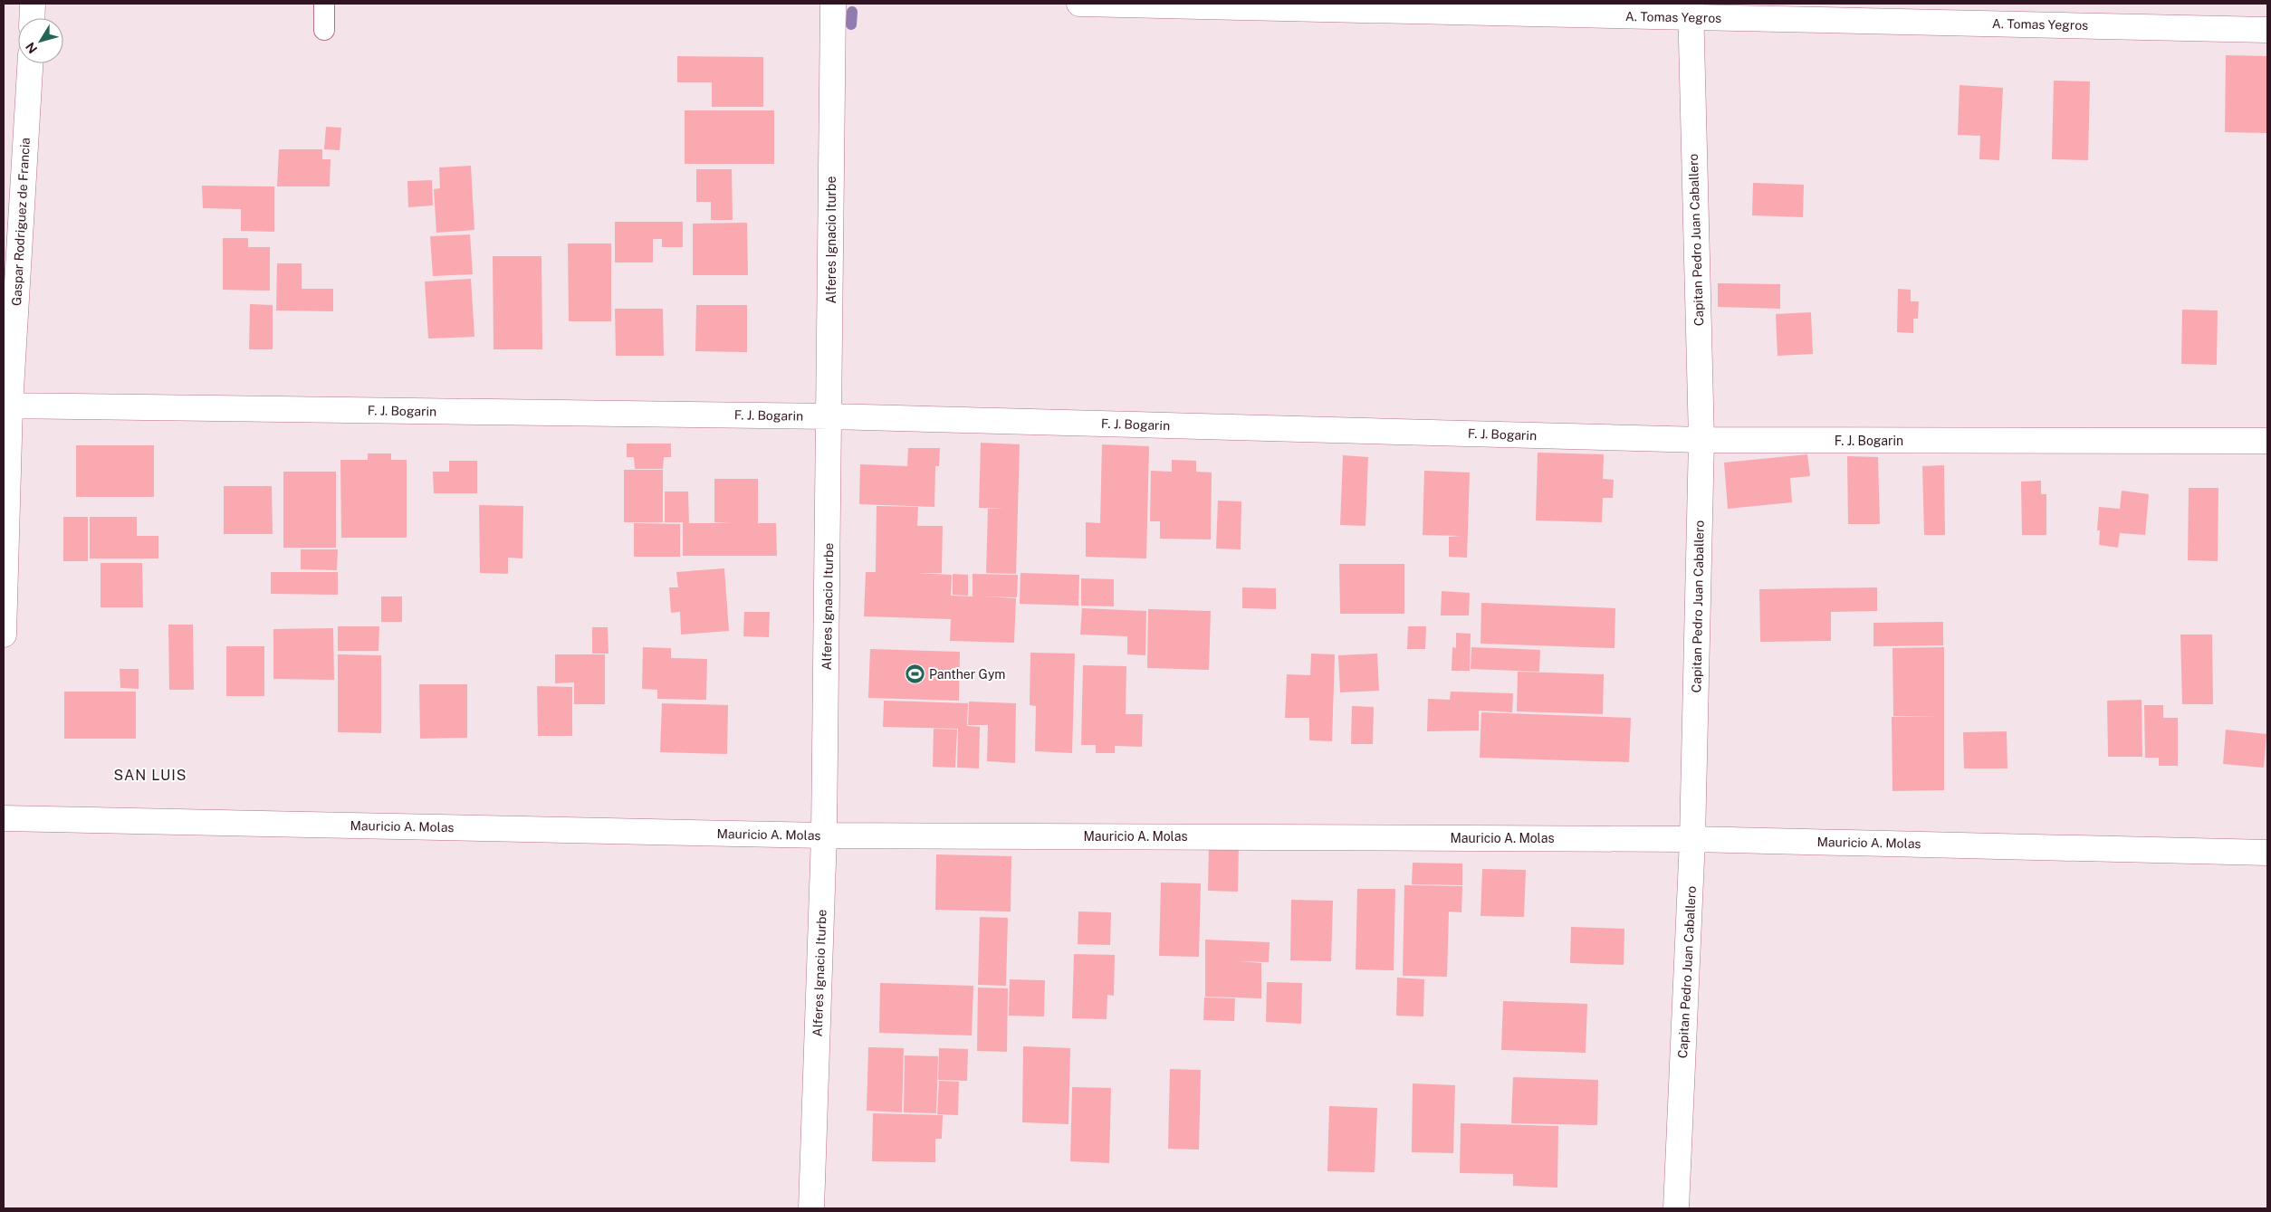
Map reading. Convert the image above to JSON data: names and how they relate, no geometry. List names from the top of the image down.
{
  "streets": {
    "street": [
      "A. Tomas Yegros",
      "Gaspar Rodriguez de Francia",
      "Alferes Ignacio Iturbe",
      "Capitan Pedro Juan Caballero",
      "F. J. Bogarin",
      "Mauricio A. Molas"
    ]
  },
  "crossings": [
    ["A. Tomas Yegros", "Capitan Pedro Juan Caballero"],
    ["Gaspar Rodriguez de Francia", "F. J. Bogarin"],
    ["Alferes Ignacio Iturbe", "F. J. Bogarin"],
    ["Alferes Ignacio Iturbe", "Mauricio A. Molas"],
    ["Capitan Pedro Juan Caballero", "F. J. Bogarin"],
    ["Capitan Pedro Juan Caballero", "Mauricio A. Molas"]
  ],
  "districts": ["SAN LUIS"],
  "places": {
    "sports": ["Panther Gym"]
  },
  "north": "bottom left"
}
